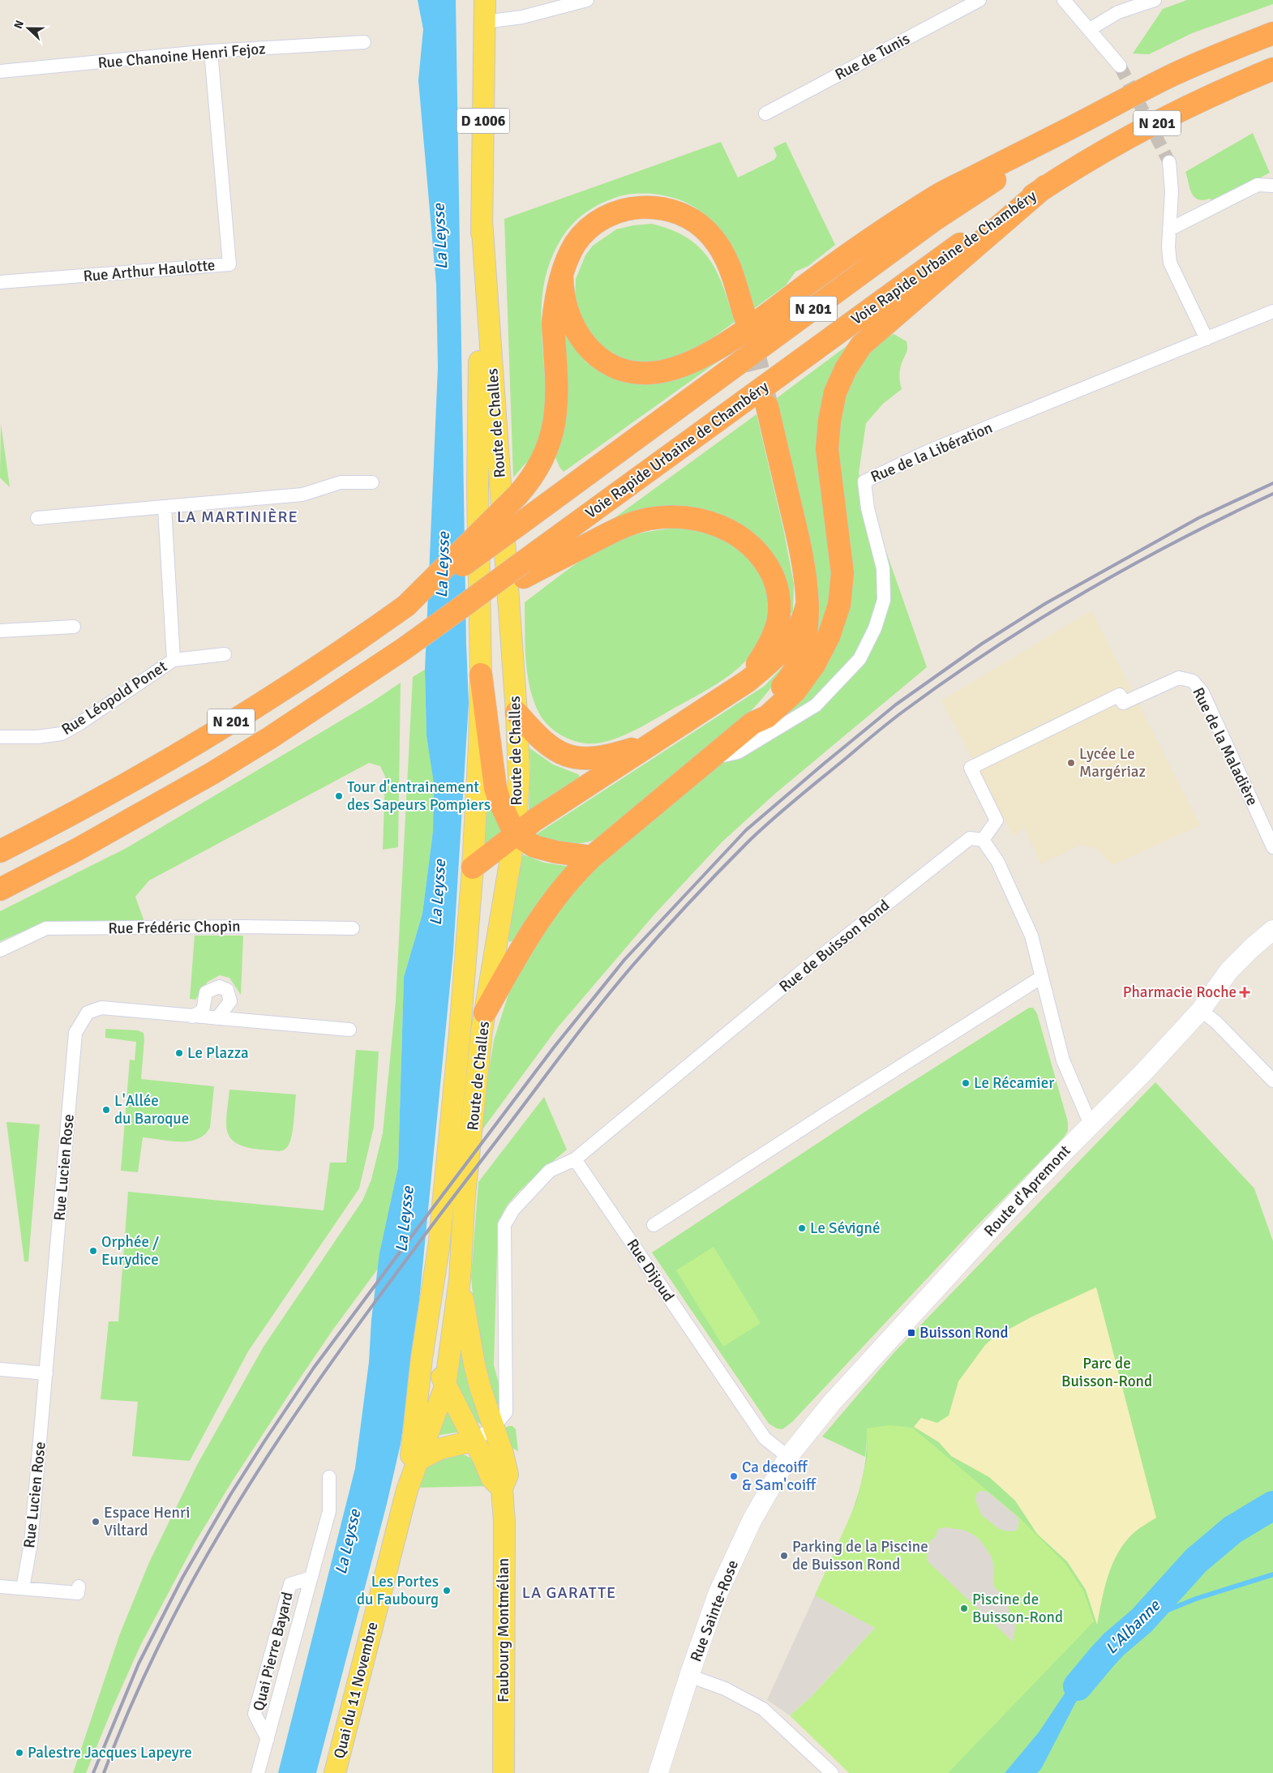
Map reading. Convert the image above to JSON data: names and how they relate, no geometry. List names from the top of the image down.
{
  "streets": {
    "highway": ["N 201", "Voie Rapide Urbaine de Chambéry"],
    "main road": [
      "D 1006",
      "Route de Challes",
      "Route d'Apremont",
      "Rue Sainte-Rose",
      "Faubourg Montmélian",
      "Quai du 11 Novembre"
    ],
    "street": [
      "Rue Chanoine Henri Fejoz",
      "Rue de Tunis",
      "Rue Arthur Haulotte",
      "Rue de la Libération",
      "Rue Léopold Ponet",
      "Rue de la Maladière",
      "Rue Frédéric Chopin",
      "Rue de Buisson Rond",
      "Rue Lucien Rose",
      "Rue Dijoud",
      "Quai Pierre Bayard"
    ]
  },
  "crossings": [
    ["Rue Chanoine Henri Fejoz", "Rue Arthur Haulotte"],
    ["N 201", "Voie Rapide Urbaine de Chambéry"],
    ["Route de Challes", "Faubourg Montmélian"],
    ["Route de Challes", "Quai du 11 Novembre"],
    ["Rue de la Maladière", "Rue de Buisson Rond"],
    ["Rue de Buisson Rond", "Rue Dijoud"],
    ["Route d'Apremont", "Rue Dijoud"],
    ["Route d'Apremont", "Rue Sainte-Rose"],
    ["Rue Dijoud", "Rue Sainte-Rose"],
    ["Faubourg Montmélian", "Quai du 11 Novembre"]
  ],
  "districts": ["LA MARTINIÈRE", "LA GARATTE"],
  "water": ["La Leysse", "L'Albanne"],
  "parks": ["Parc de Buisson-Rond"],
  "places": {
    "other": [
      "Lycée Le Margériaz",
      "Tour d'entrainement des Sapeurs Pompiers",
      "Le Plazza",
      "Le Récamier",
      "L'Allée du Baroque",
      "Le Sévigné",
      "Orphée / Eurydice",
      "Ca decoiff & Sam'coiff",
      "Espace Henri Viltard",
      "Parking de la Piscine de Buisson Rond",
      "Les Portes du Faubourg",
      "Piscine de Buisson-Rond",
      "Palestre Jacques Lapeyre"
    ],
    "health": ["Pharmacie Roche"],
    "transit": ["Buisson Rond"]
  },
  "north": "left"
}
